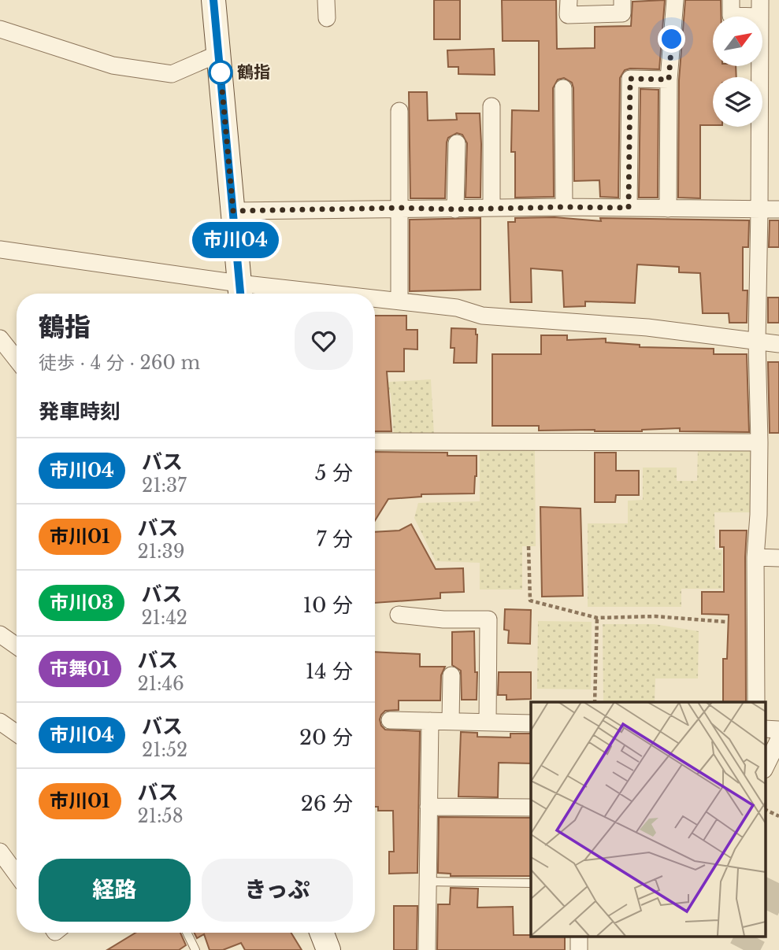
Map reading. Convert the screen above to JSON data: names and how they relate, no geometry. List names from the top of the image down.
{
  "places": ["鶴指"],
  "lines": ["bus line 市川04"],
  "north": "top right",
  "page": {
    "on_map": "市川04",
    "heading": [
      ["鶴指", "徒歩 · 4 分 · 260 m"],
      "発車時刻"
    ],
    "list": [
      {
        "mark": "市川04",
        "name": "バス",
        "note": "21:37",
        "value": "5 分"
      },
      {
        "mark": "市川01",
        "name": "バス",
        "note": "21:39",
        "value": "7 分"
      },
      {
        "mark": "市川03",
        "name": "バス",
        "note": "21:42",
        "value": "10 分"
      },
      {
        "mark": "市舞01",
        "name": "バス",
        "note": "21:46",
        "value": "14 分"
      },
      {
        "mark": "市川04",
        "name": "バス",
        "note": "21:52",
        "value": "20 分"
      },
      {
        "mark": "市川01",
        "name": "バス",
        "note": "21:58",
        "value": "26 分"
      }
    ],
    "buttons": ["経路", "きっぷ"]
  }
}
